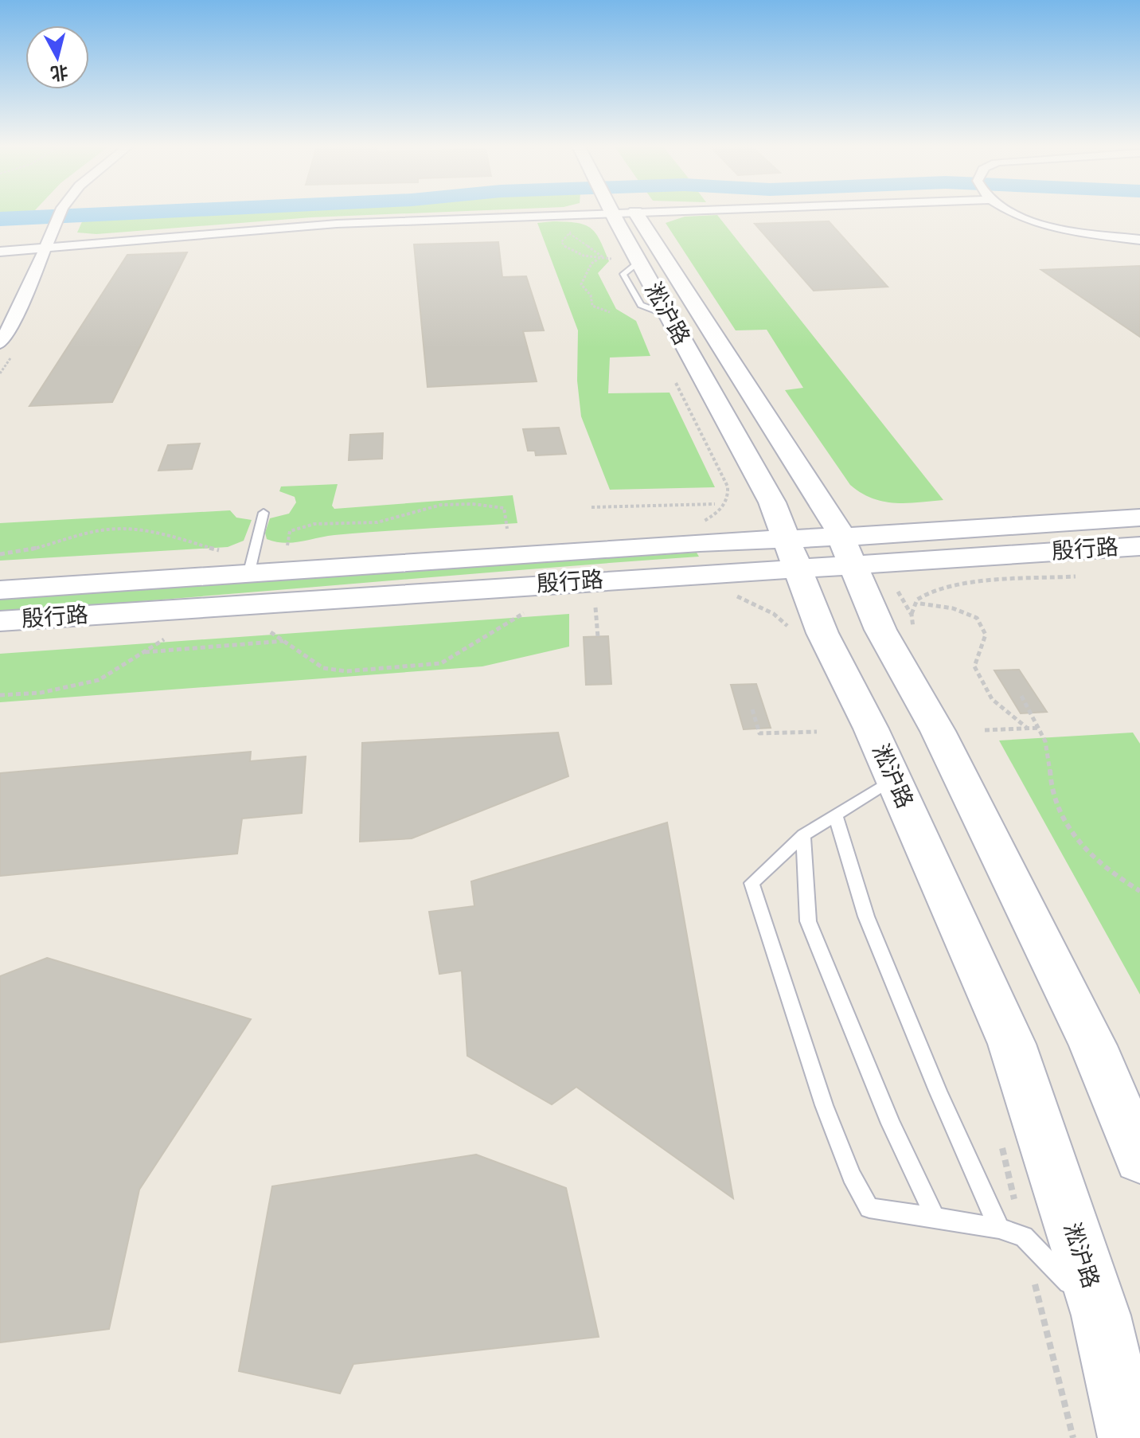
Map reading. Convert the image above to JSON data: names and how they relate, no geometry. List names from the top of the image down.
{
  "streets": {
    "main road": ["淞沪路", "殷行路"]
  },
  "crossings": [
    ["淞沪路", "殷行路"]
  ],
  "north": "bottom"
}
